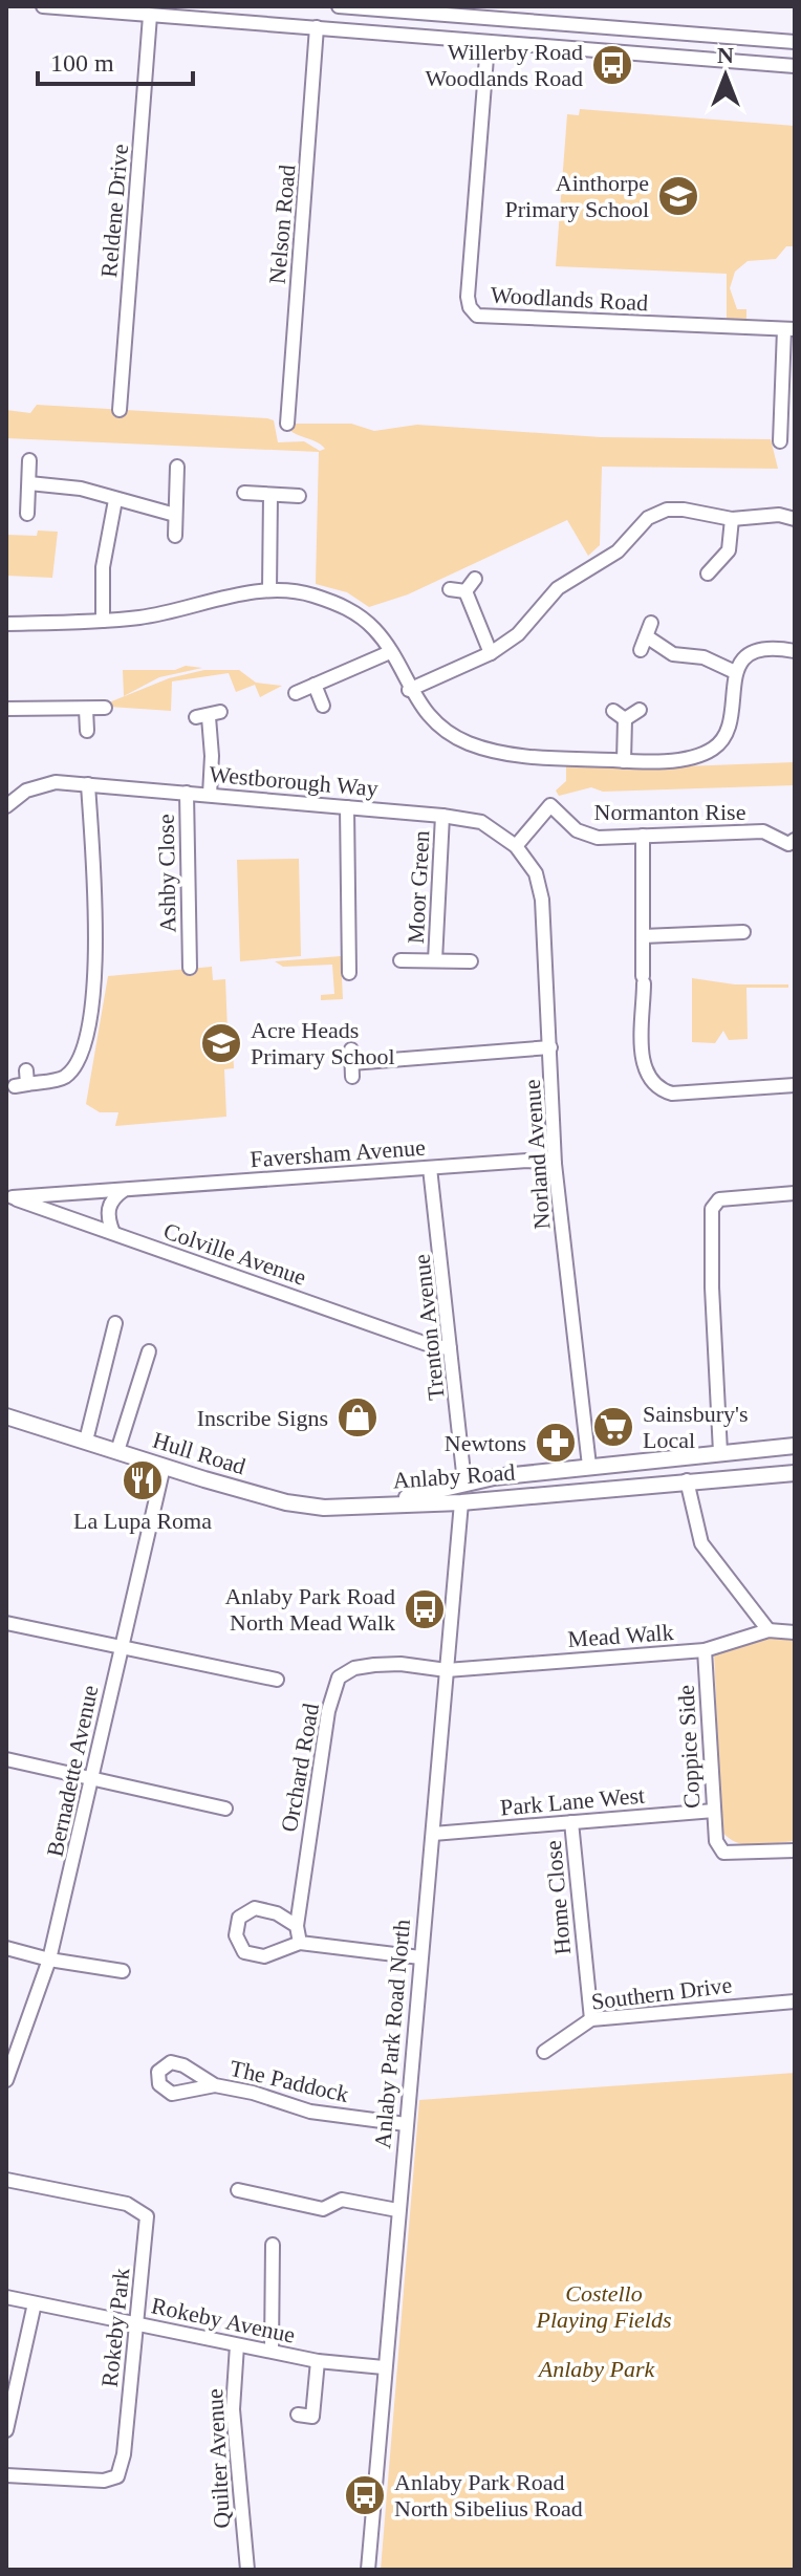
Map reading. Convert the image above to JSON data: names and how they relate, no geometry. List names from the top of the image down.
{
  "streets": {
    "main road": ["Hull Road", "Anlaby Road"],
    "street": [
      "Reldene Drive",
      "Nelson Road",
      "Woodlands Road",
      "Westborough Way",
      "Normanton Rise",
      "Ashby Close",
      "Moor Green",
      "Faversham Avenue",
      "Norland Avenue",
      "Colville Avenue",
      "Trenton Avenue",
      "Mead Walk",
      "Coppice Side",
      "Orchard Road",
      "Bernadette Avenue",
      "Park Lane West",
      "Home Close",
      "Southern Drive",
      "Anlaby Park Road North",
      "The Paddock",
      "Rokeby Avenue",
      "Rokeby Park",
      "Quilter Avenue"
    ]
  },
  "crossings": [
    ["Westborough Way", "Normanton Rise"],
    ["Westborough Way", "Ashby Close"],
    ["Westborough Way", "Moor Green"],
    ["Westborough Way", "Norland Avenue"],
    ["Normanton Rise", "Norland Avenue"],
    ["Faversham Avenue", "Norland Avenue"],
    ["Faversham Avenue", "Colville Avenue"],
    ["Faversham Avenue", "Trenton Avenue"],
    ["Norland Avenue", "Anlaby Road"],
    ["Colville Avenue", "Trenton Avenue"],
    ["Trenton Avenue", "Anlaby Road"],
    ["Hull Road", "Anlaby Road"],
    ["Hull Road", "Bernadette Avenue"],
    ["Anlaby Road", "Anlaby Park Road North"],
    ["Mead Walk", "Coppice Side"],
    ["Mead Walk", "Orchard Road"],
    ["Mead Walk", "Anlaby Park Road North"],
    ["Coppice Side", "Park Lane West"],
    ["Orchard Road", "Anlaby Park Road North"],
    ["Park Lane West", "Home Close"],
    ["Park Lane West", "Anlaby Park Road North"],
    ["Home Close", "Southern Drive"],
    ["Anlaby Park Road North", "The Paddock"],
    ["Anlaby Park Road North", "Rokeby Avenue"],
    ["Rokeby Avenue", "Rokeby Park"],
    ["Rokeby Avenue", "Quilter Avenue"]
  ],
  "parks": ["Costello Playing Fields", "Anlaby Park"],
  "places": {
    "bus stop": ["Willerby Road Woodlands Road", "Anlaby Park Road North Mead Walk", "Anlaby Park Road North Sibelius Road"],
    "school or university": ["Ainthorpe Primary School", "Acre Heads Primary School"],
    "shop": ["Inscribe Signs"],
    "supermarket": ["Sainsbury's Local"],
    "pharmacy": ["Newtons"],
    "restaurant": ["La Lupa Roma"]
  },
  "scale_bar": "100 m",
  "north": "top"
}
